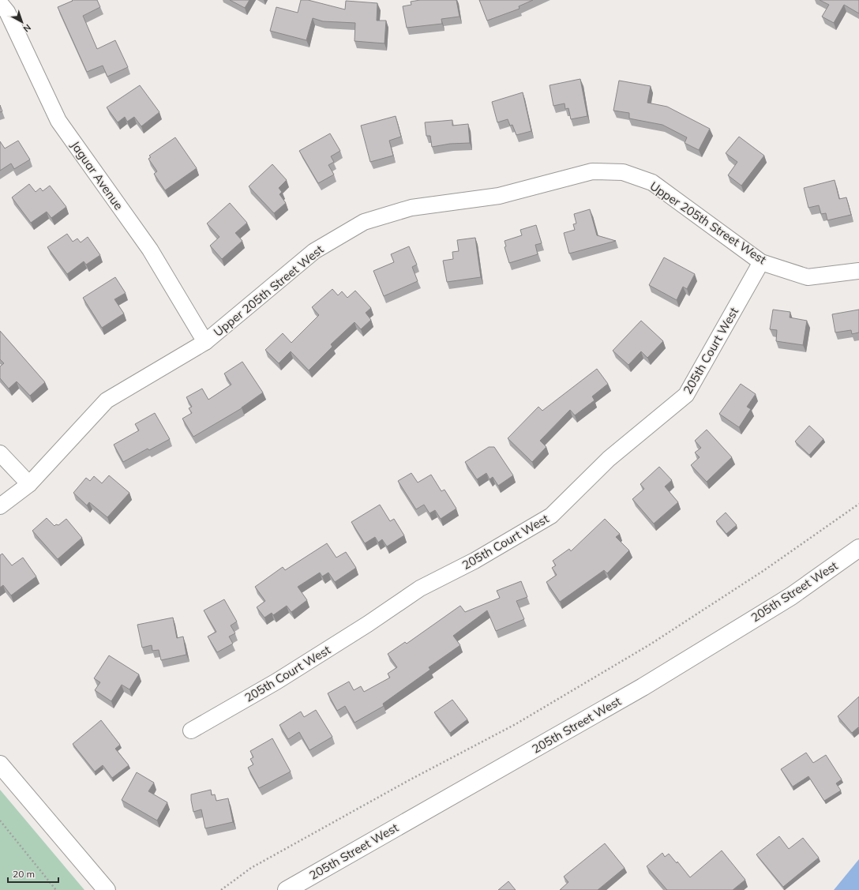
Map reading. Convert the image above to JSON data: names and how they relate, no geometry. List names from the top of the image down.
{
  "streets": {
    "street": [
      "Jaguar Avenue",
      "Upper 205th Street West",
      "205th Court West",
      "205th Street West"
    ]
  },
  "crossings": [
    ["Jaguar Avenue", "Upper 205th Street West"],
    ["Upper 205th Street West", "205th Court West"]
  ],
  "scale_bar": "20 m",
  "north": "bottom right"
}
